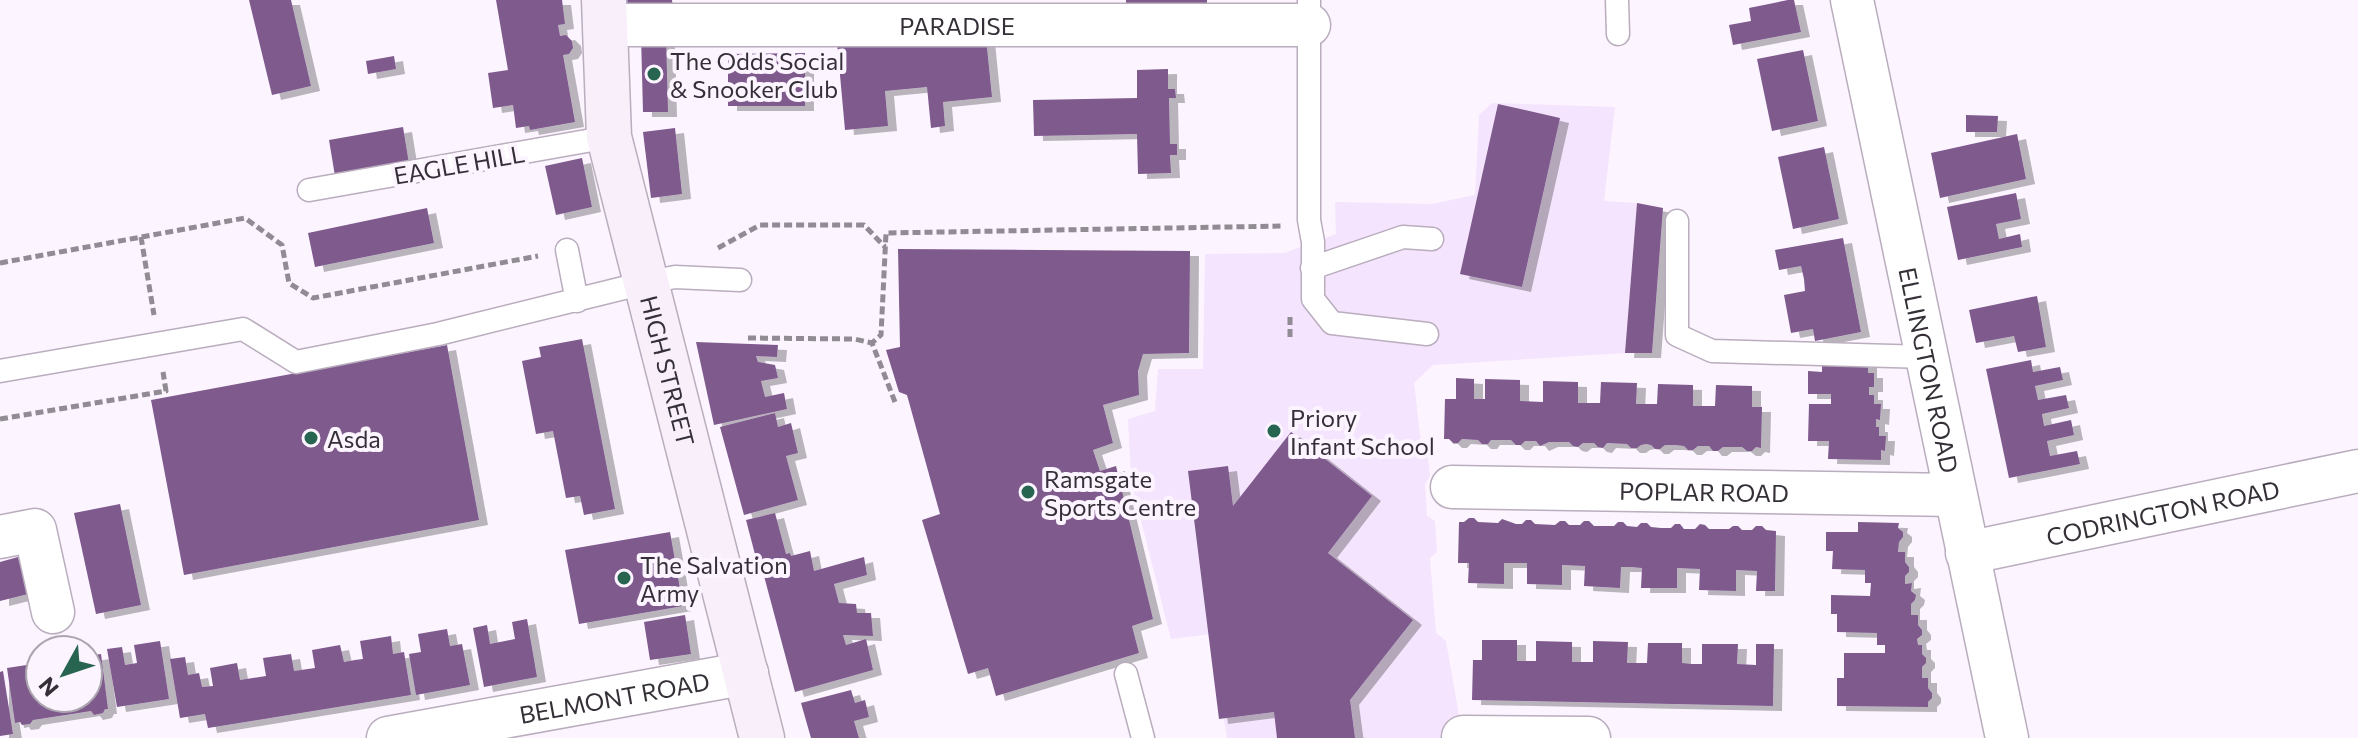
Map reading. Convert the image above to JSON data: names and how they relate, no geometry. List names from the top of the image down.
{
  "streets": {
    "street": [
      "PARADISE",
      "ELLINGTON ROAD",
      "HIGH STREET",
      "POPLAR ROAD",
      "CODRINGTON ROAD",
      "BELMONT ROAD"
    ],
    "lane": ["EAGLE HILL"]
  },
  "crossings": [
    ["PARADISE", "HIGH STREET"],
    ["EAGLE HILL", "HIGH STREET"],
    ["ELLINGTON ROAD", "POPLAR ROAD"],
    ["ELLINGTON ROAD", "CODRINGTON ROAD"],
    ["HIGH STREET", "BELMONT ROAD"]
  ],
  "places": [
    "The Odds Social & Snooker Club",
    "Priory Infant School",
    "Asda",
    "Ramsgate Sports Centre",
    "The Salvation Army"
  ],
  "north": "bottom left"
}
